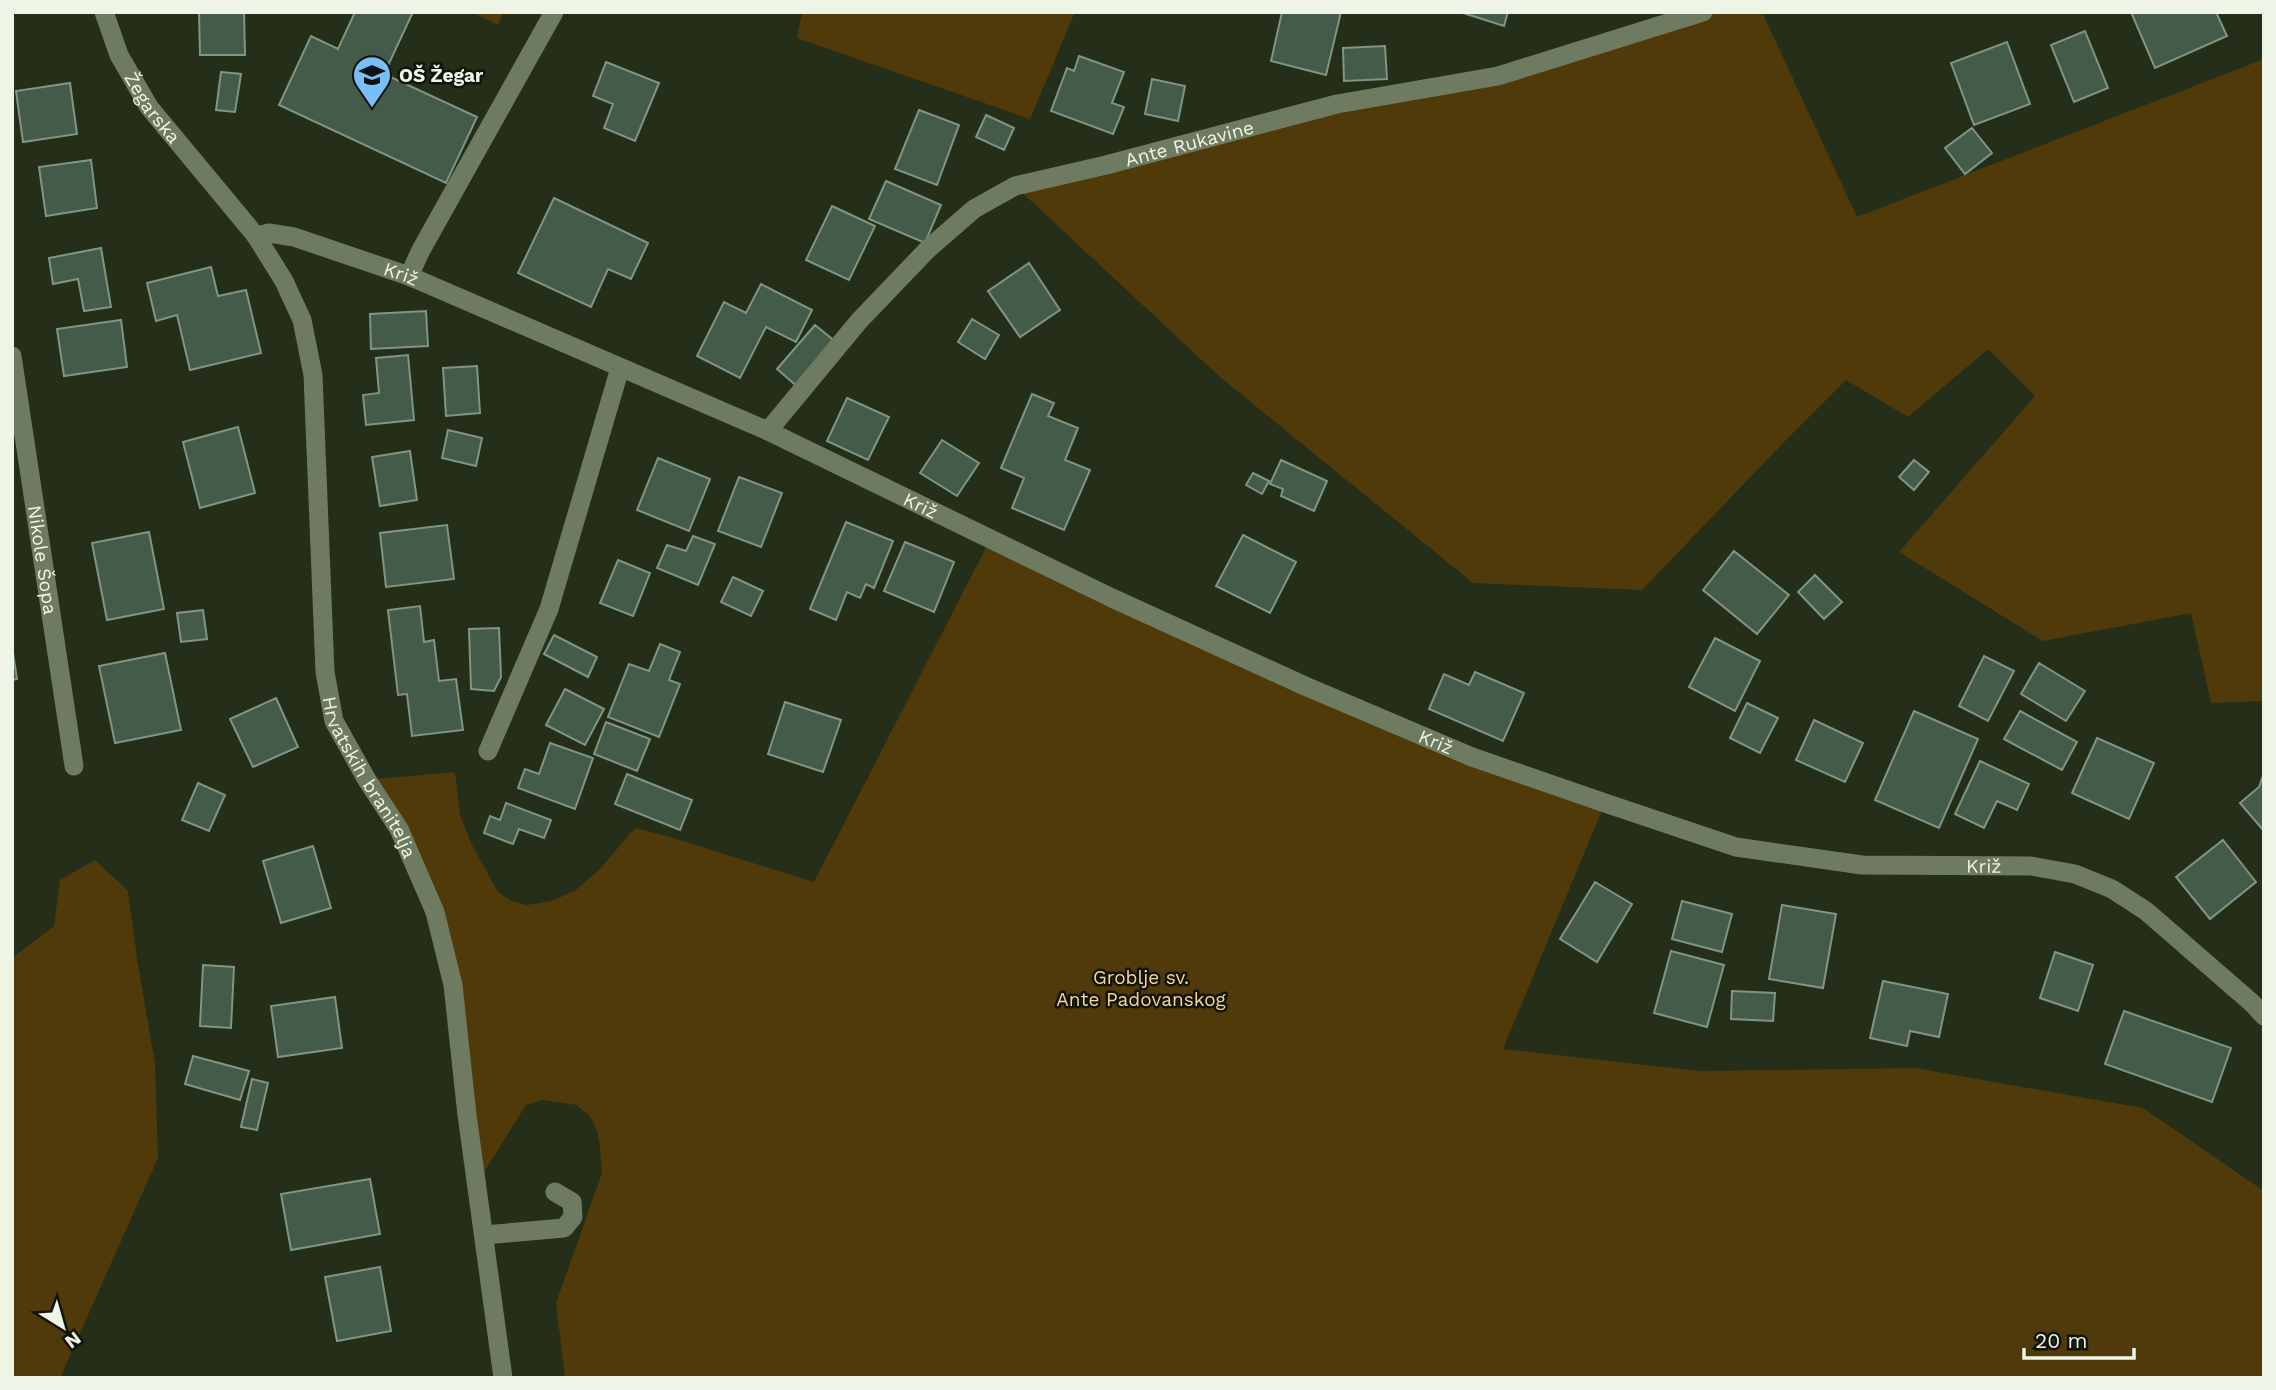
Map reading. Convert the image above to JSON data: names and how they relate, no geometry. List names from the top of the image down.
{
  "streets": {
    "street": [
      "Žegarska",
      "Ante Rukavine",
      "Križ",
      "Nikole Šopa",
      "Hrvatskih branitelja"
    ]
  },
  "crossings": [
    ["Žegarska", "Hrvatskih branitelja"],
    ["Ante Rukavine", "Križ"],
    ["Križ", "Hrvatskih branitelja"]
  ],
  "parks": ["Groblje sv. Ante Padovanskog"],
  "places": {
    "school or university": ["OŠ Žegar"]
  },
  "scale_bar": "20 m",
  "north": "bottom right"
}
